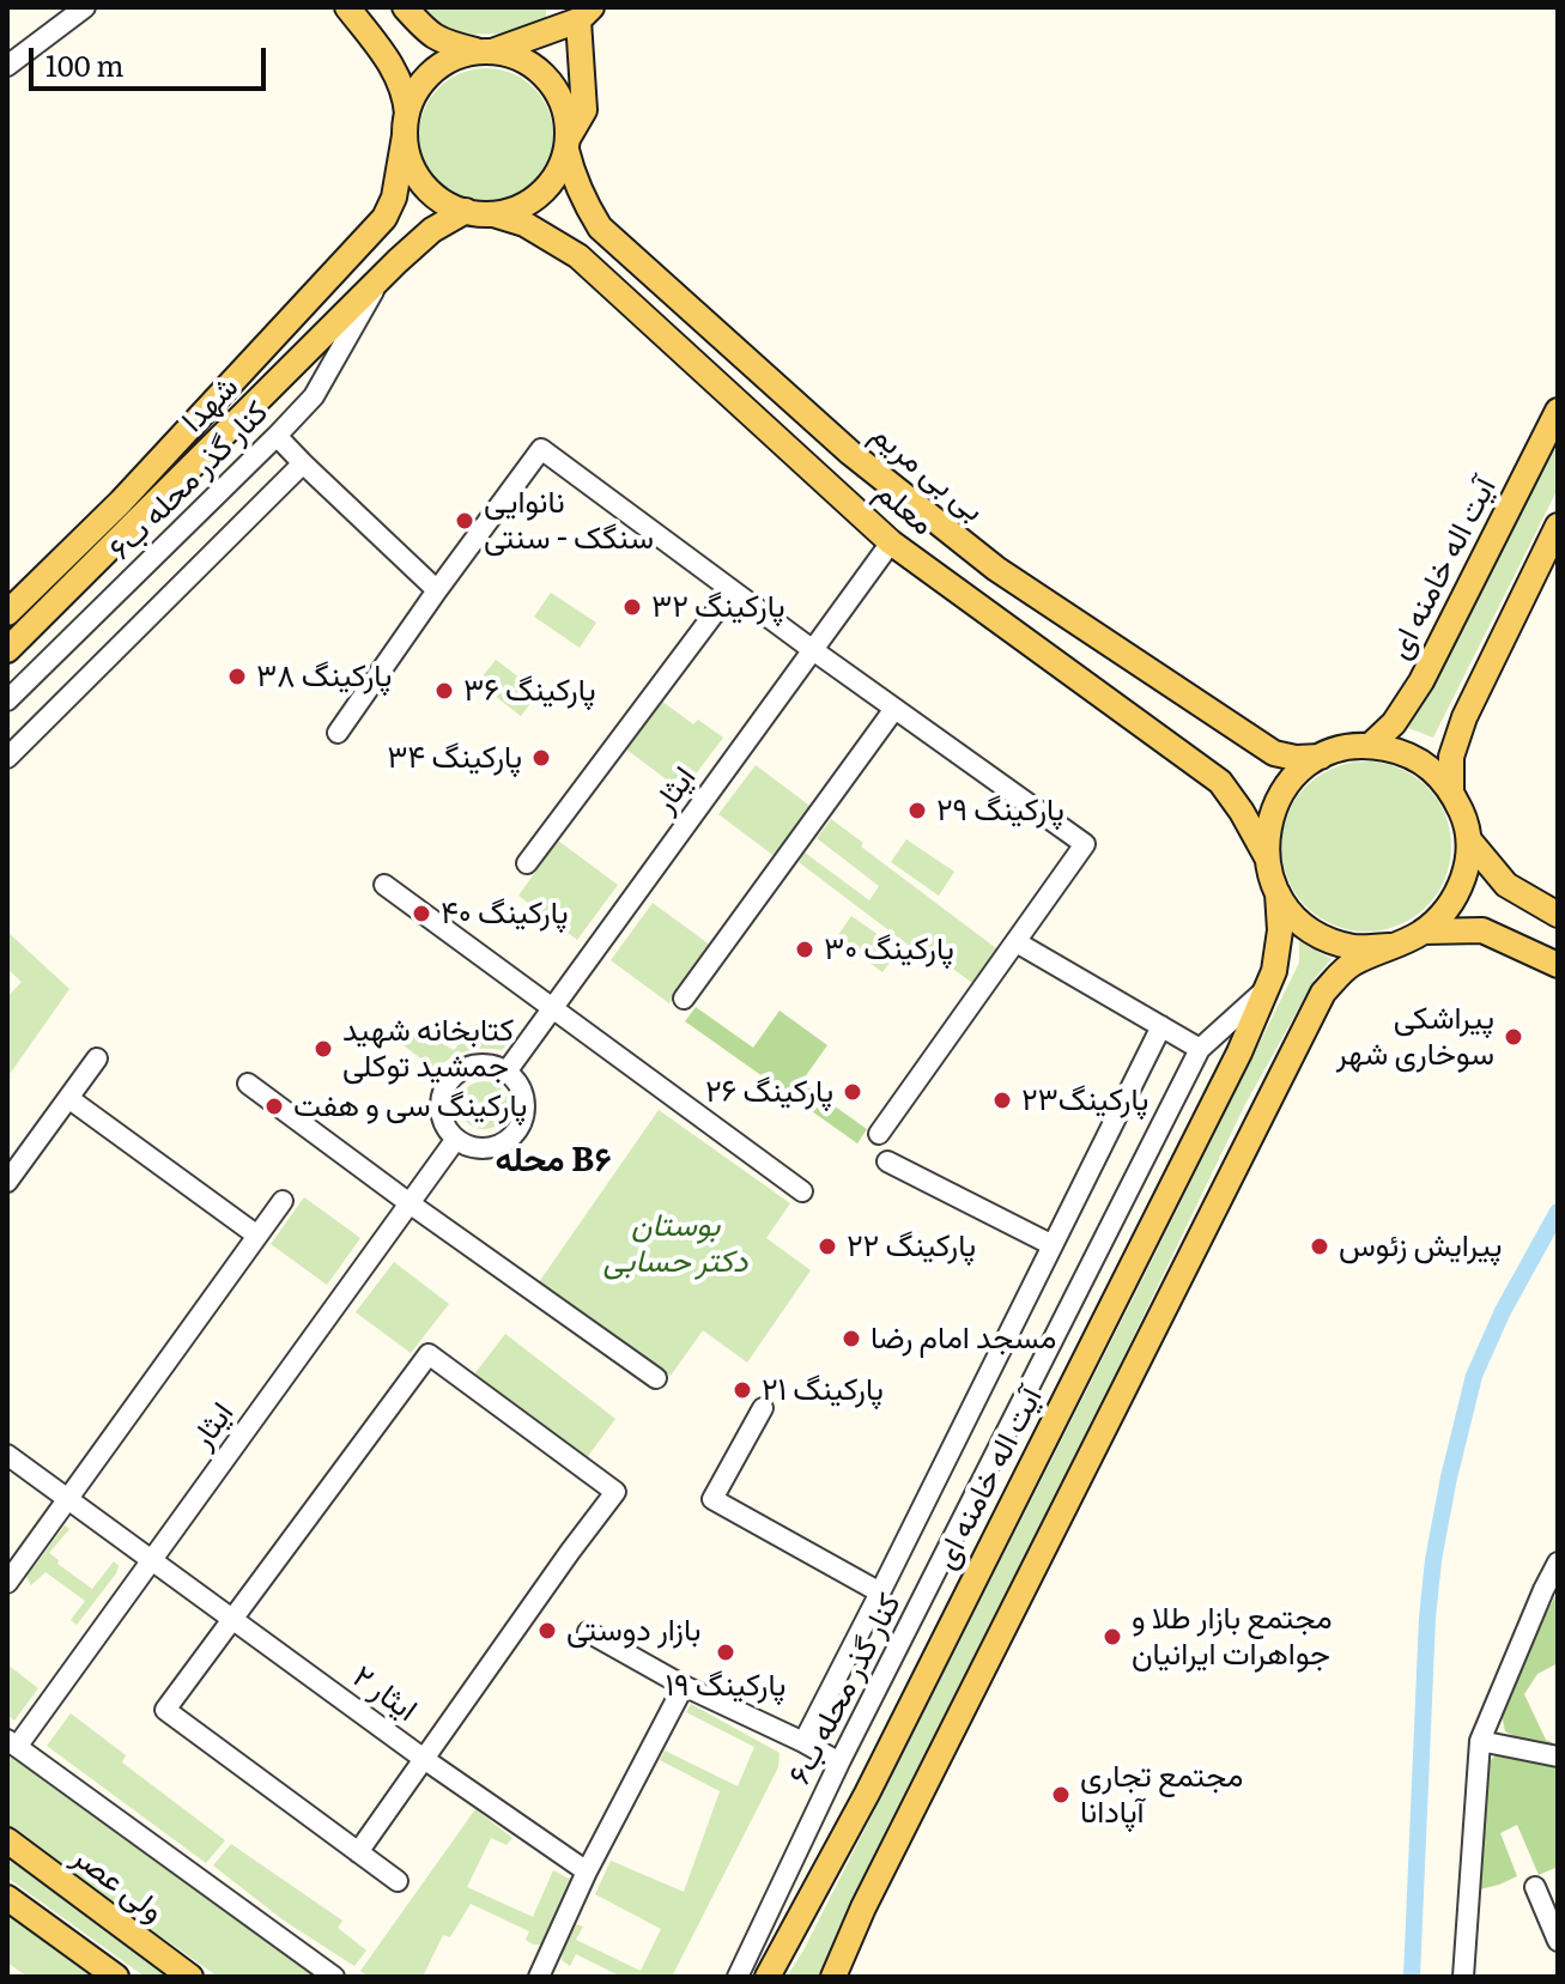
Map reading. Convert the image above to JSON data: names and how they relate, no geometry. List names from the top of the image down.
{
  "streets": {
    "main road": [
      "شهدا",
      "بی بی مریم",
      "معلم",
      "آیت اله خامنه ای",
      "ولی عصر"
    ],
    "street": ["کنار گذر محله ب۶", "ایثار", "ایثار ۲"]
  },
  "crossings": [
    ["شهدا", "بی بی مریم"],
    ["شهدا", "کنار گذر محله ب۶"],
    ["شهدا", "معلم"],
    ["بی بی مریم", "معلم"],
    ["بی بی مریم", "آیت اله خامنه ای"],
    ["کنار گذر محله ب۶", "آیت اله خامنه ای"],
    ["معلم", "آیت اله خامنه ای"],
    ["معلم", "ایثار"],
    ["ایثار", "ایثار ۲"]
  ],
  "districts": ["محله B۶"],
  "parks": ["بوستان دکتر حسابی"],
  "places": [
    "نانوایی سنگک - سنتی",
    "پارکینگ ۳۲",
    "پارکینگ ۳۸",
    "پارکینگ ۳۶",
    "پارکینگ ۳۴",
    "پارکینگ ۲۹",
    "پارکینگ ۴۰",
    "پارکینگ ۳۰",
    "پیراشکی سوخاری شهر",
    "کتابخانه شهید جمشید توکلی",
    "پارکینگ ۲۶",
    "پارکینگ۲۳",
    "پارکینگ سی و هفت",
    "پارکینگ ۲۲",
    "پیرایش زئوس",
    "مسجد امام رضا",
    "پارکینگ ۲۱",
    "بازار دوستی",
    "مجتمع بازار طلا و جواهرات ایرانیان",
    "پارکینگ ۱۹",
    "مجتمع تجاری آپادانا"
  ],
  "scale_bar": "100 m"
}
